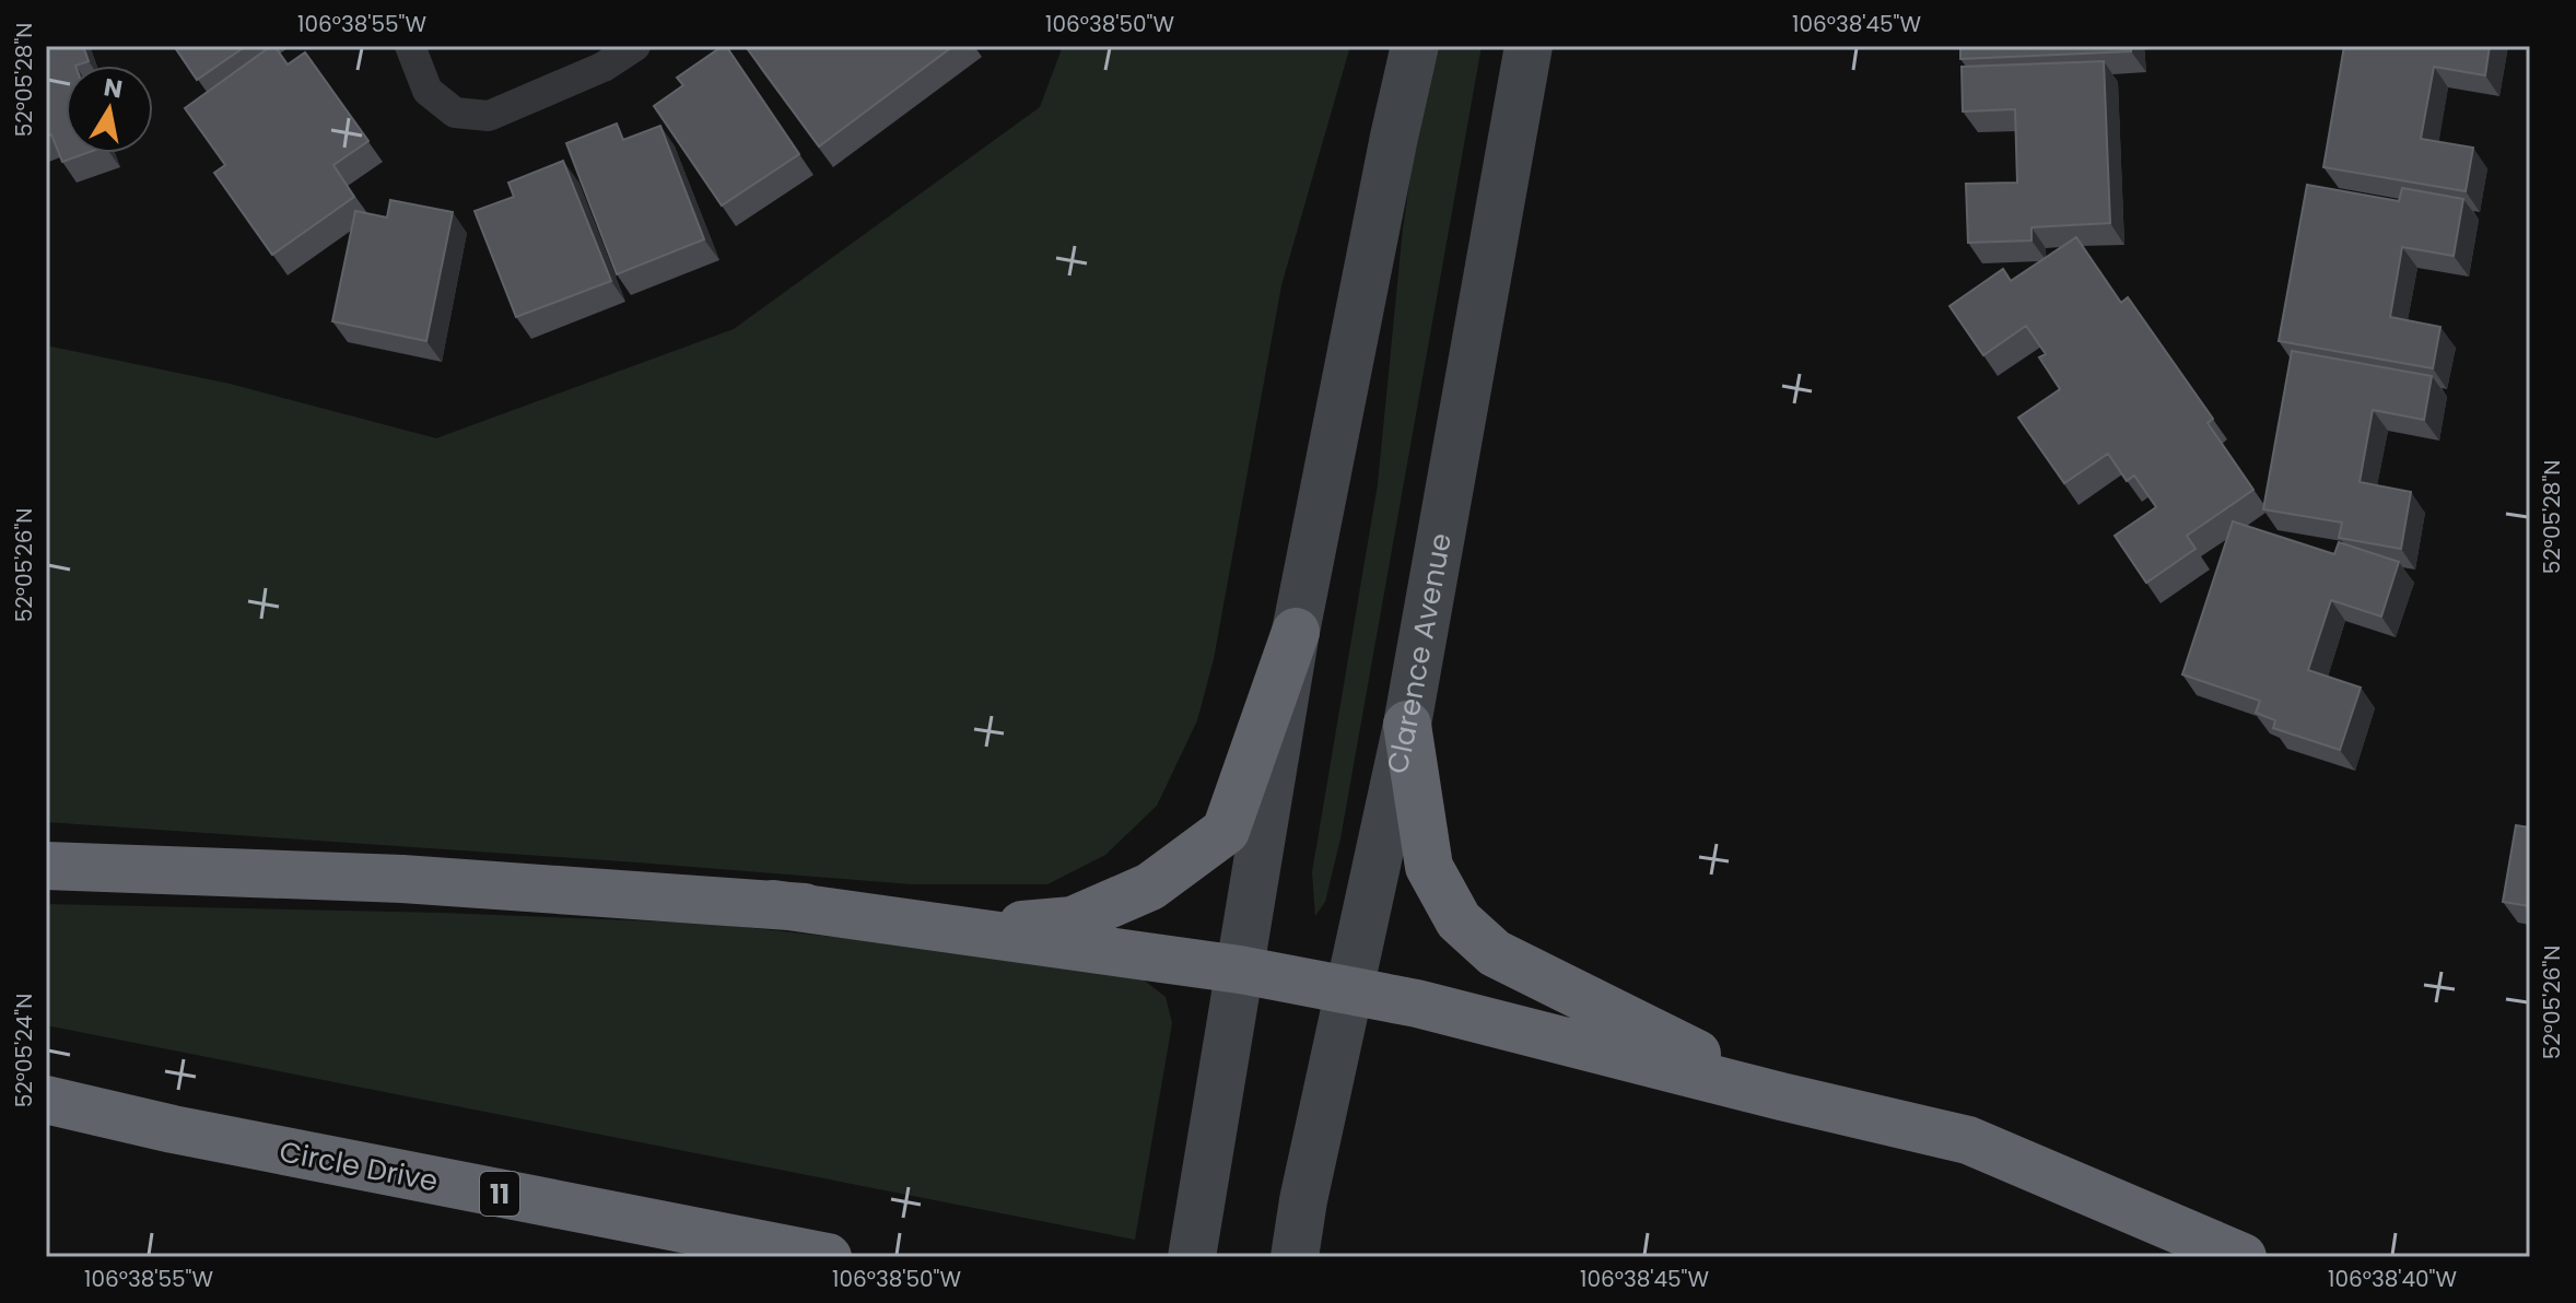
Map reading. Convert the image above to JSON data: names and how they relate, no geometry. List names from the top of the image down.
{
  "streets": {
    "highway": ["Circle Drive", "11"],
    "main road": ["Clarence Avenue"]
  },
  "crossings": [
    ["Circle Drive", "11"]
  ],
  "north": "top",
  "coordinates": [
    "106°38'55\"W",
    "106°38'50\"W",
    "106°38'45\"W",
    "52°05'28\"N",
    "52°05'26\"N",
    "52°05'24\"N",
    "106°38'40\"W"
  ]
}
